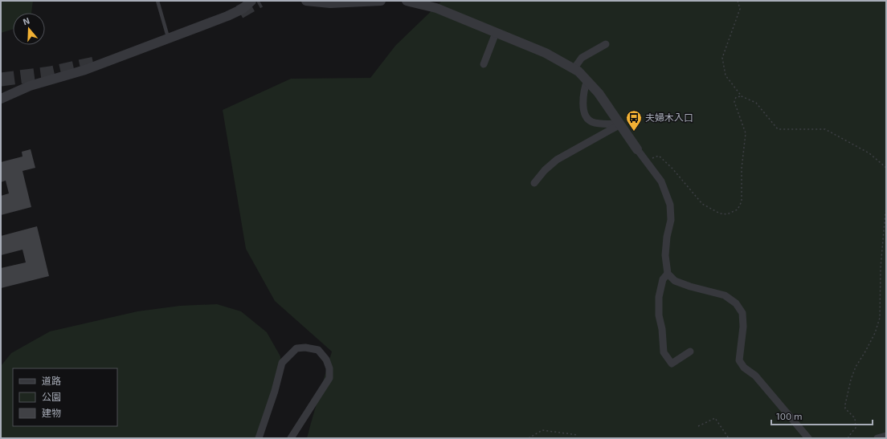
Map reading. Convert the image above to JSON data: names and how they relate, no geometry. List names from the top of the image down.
{
  "places": {
    "bus stop": ["夫婦木入口"]
  },
  "legend": ["道路", "公園", "建物"],
  "scale_bar": "100 m",
  "north": "top"
}
